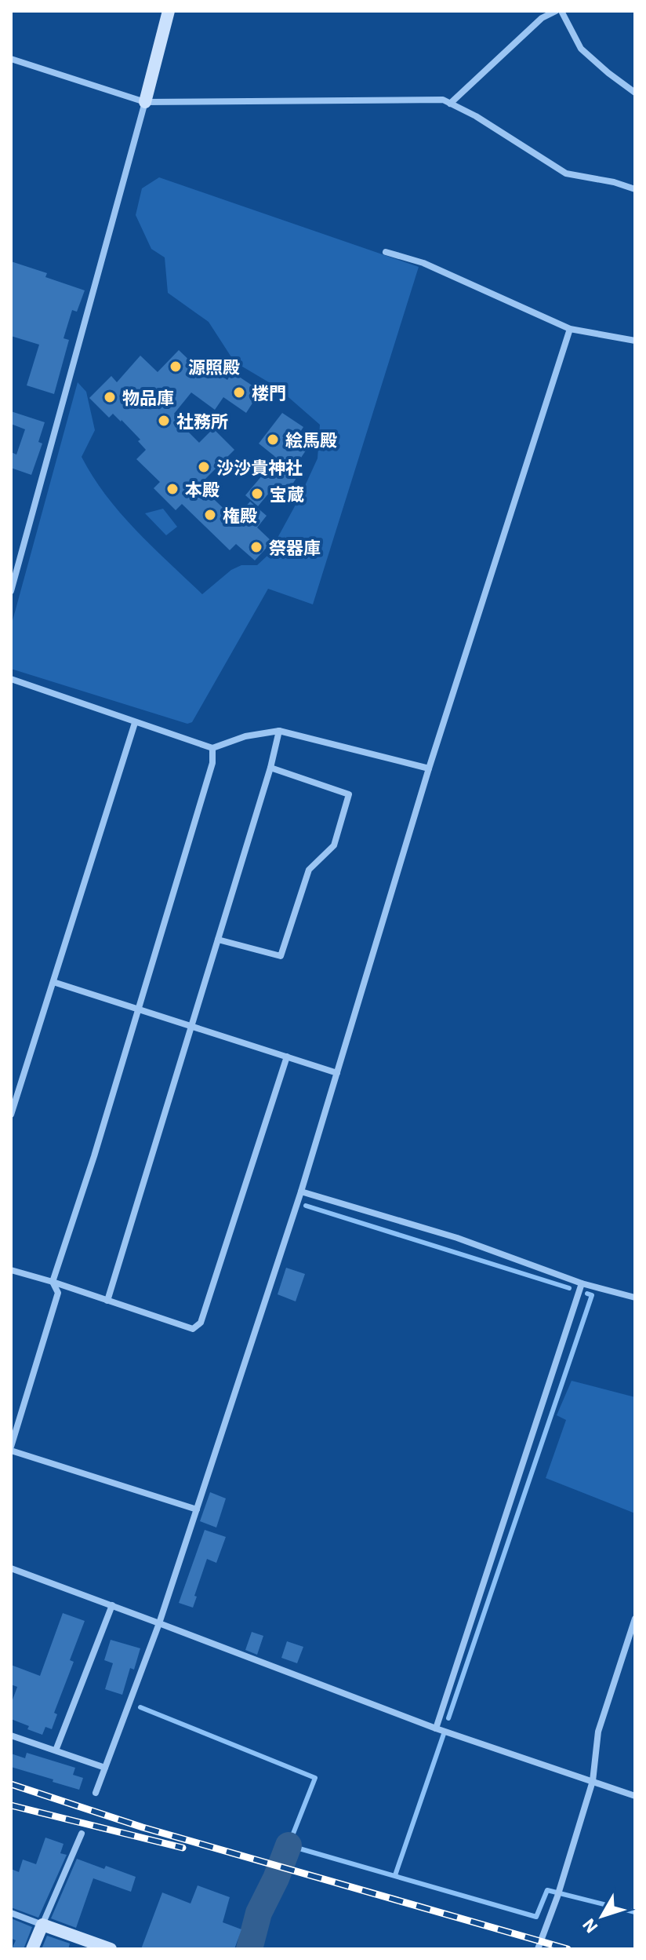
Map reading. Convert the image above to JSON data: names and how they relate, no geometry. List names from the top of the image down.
{
  "places": [
    "源照殿",
    "楼門",
    "物品庫",
    "社務所",
    "絵馬殿",
    "沙沙貴神社",
    "本殿",
    "宝蔵",
    "権殿",
    "祭器庫"
  ],
  "north": "bottom left"
}
